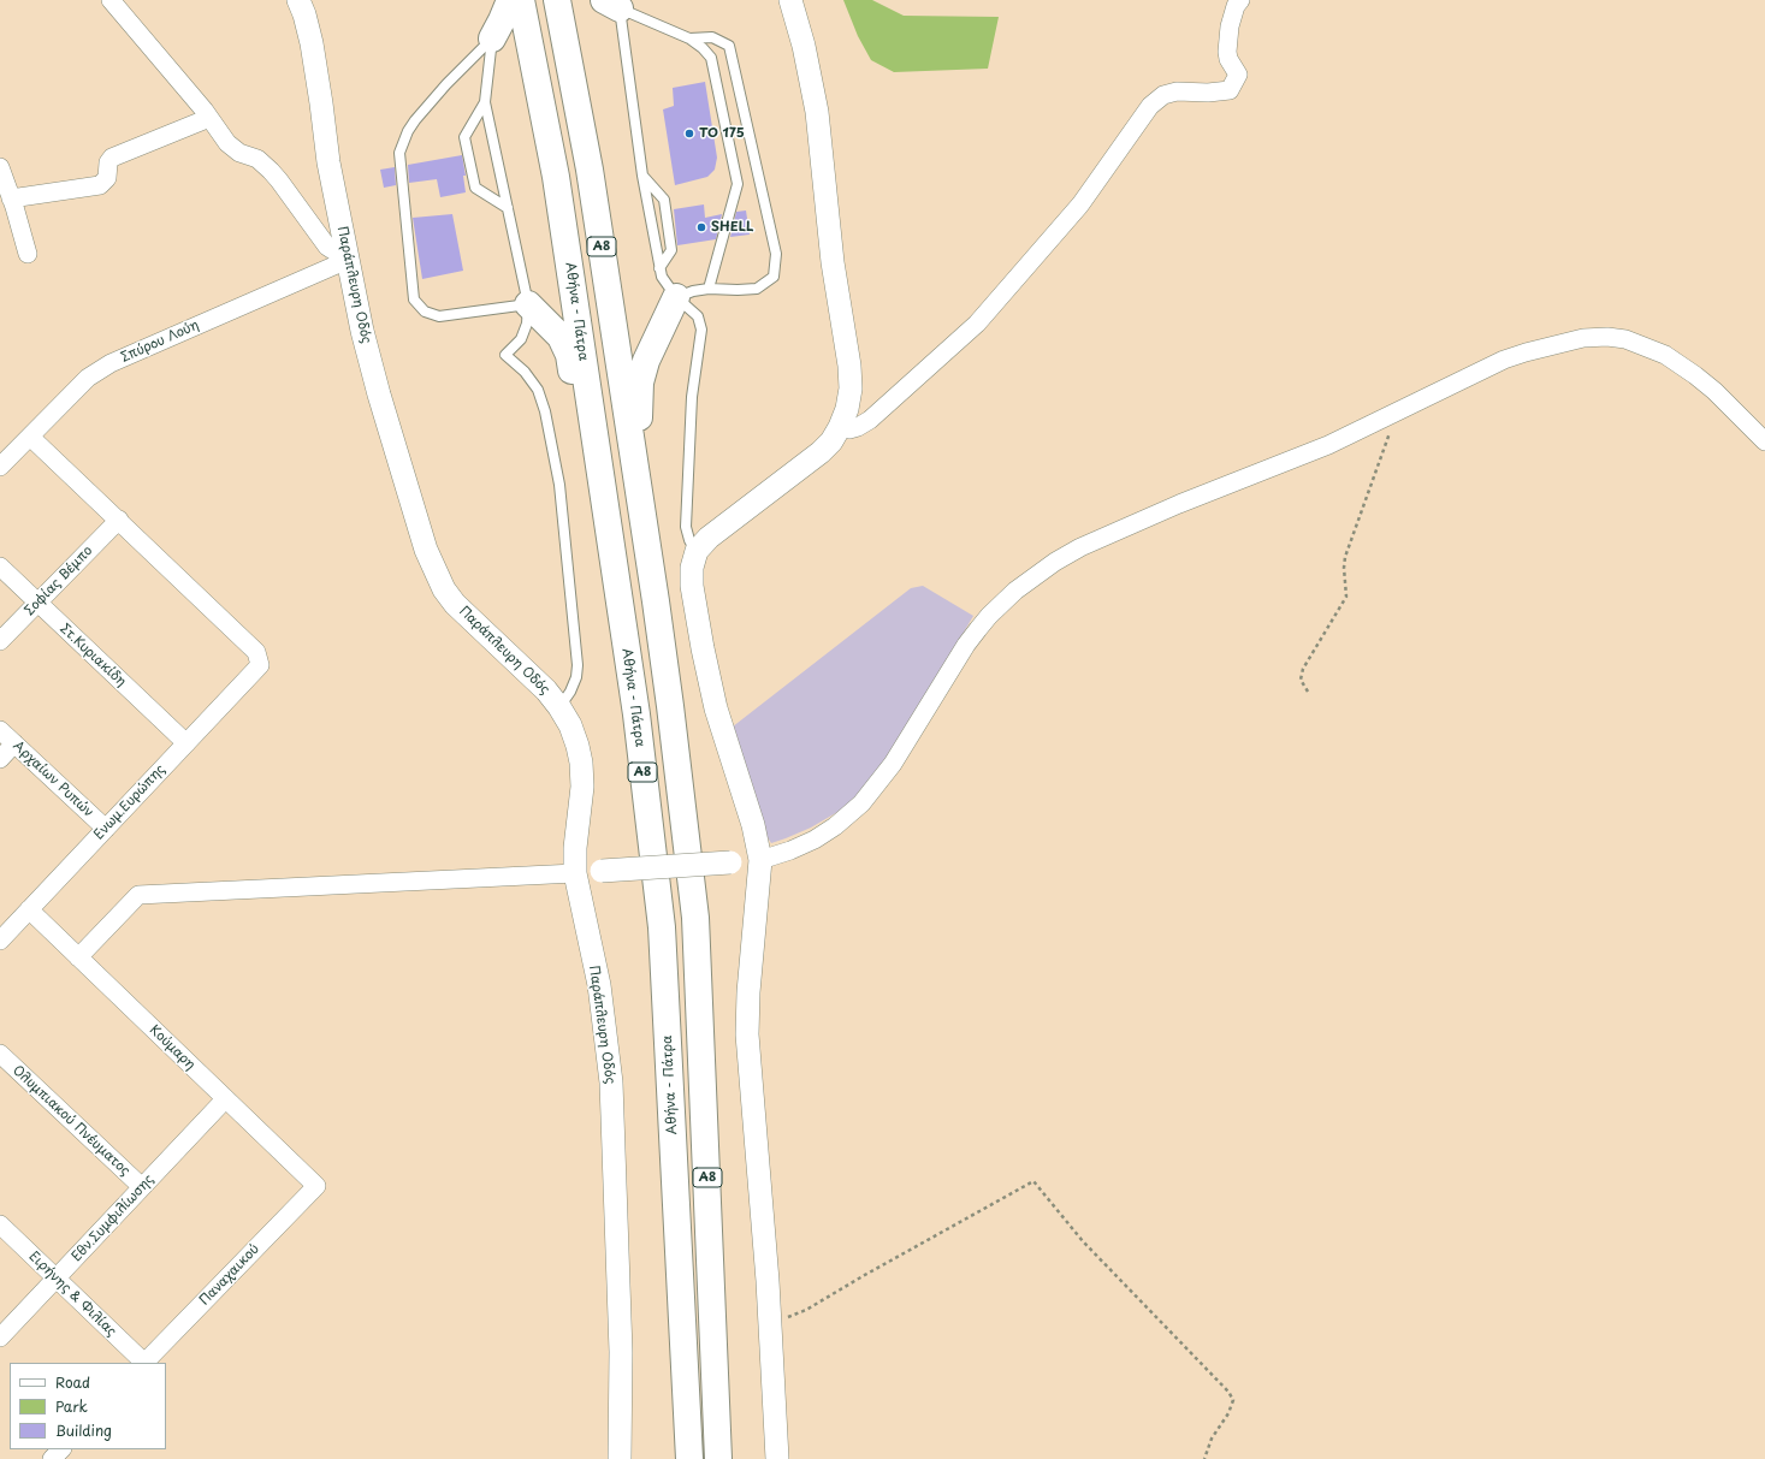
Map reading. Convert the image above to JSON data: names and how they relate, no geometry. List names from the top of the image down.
{
  "streets": {
    "highway": ["Α8", "Αθήνα - Πάτρα"],
    "street": [
      "Παράπλευρη Οδός",
      "Σπύρου Λούη",
      "Σοφίας Βέμπο",
      "Στ.Κυριακίδη",
      "Αρχαίων Ρυπών",
      "Ενωμ.Ευρώπης",
      "Κούμαρη",
      "Ολυμπιακού Πνέυματος",
      "Εθν.Συμφιλίωσης",
      "Παναχαικού",
      "Ειρήνης & Φιλίας"
    ]
  },
  "crossings": [
    ["Παράπλευρη Οδός", "Σπύρου Λούη"],
    ["Σοφίας Βέμπο", "Στ.Κυριακίδη"],
    ["Σοφίας Βέμπο", "Ενωμ.Ευρώπης"],
    ["Στ.Κυριακίδη", "Ενωμ.Ευρώπης"],
    ["Αρχαίων Ρυπών", "Ενωμ.Ευρώπης"],
    ["Ενωμ.Ευρώπης", "Κούμαρη"],
    ["Κούμαρη", "Εθν.Συμφιλίωσης"],
    ["Κούμαρη", "Παναχαικού"],
    ["Ολυμπιακού Πνέυματος", "Εθν.Συμφιλίωσης"],
    ["Εθν.Συμφιλίωσης", "Ειρήνης & Φιλίας"]
  ],
  "places": ["TO 175", "SHELL"],
  "legend": ["Road", "Park", "Building"]
}
